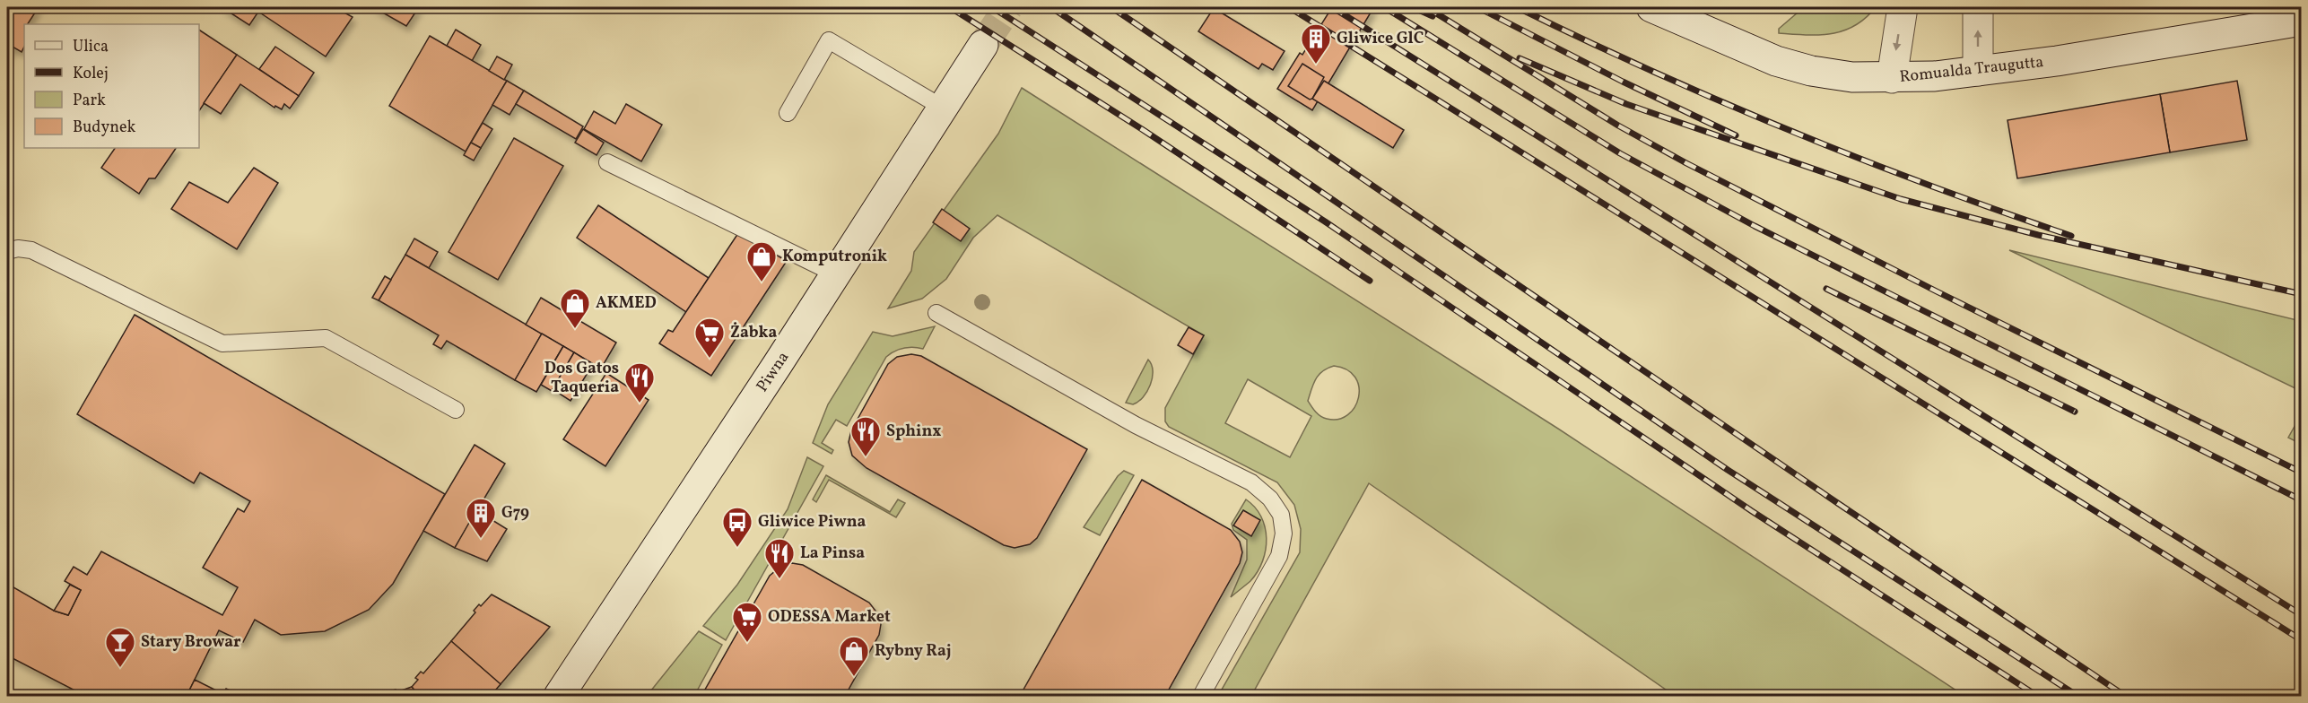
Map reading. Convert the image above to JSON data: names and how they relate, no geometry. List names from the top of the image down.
{
  "streets": {
    "main road": ["Romualda Traugutta", "Piwna"]
  },
  "places": {
    "building": ["Gliwice GlC", "G79"],
    "shop": ["Komputronik", "AKMED", "Rybny Raj"],
    "supermarket": ["Żabka", "ODESSA Market"],
    "restaurant": ["Dos Gatos Taqueria", "Sphinx", "La Pinsa"],
    "bus stop": ["Gliwice Piwna"],
    "bar": ["Stary Browar"]
  },
  "legend": [
    "Ulica",
    "Kolej",
    "Park",
    "Budynek"
  ]
}
